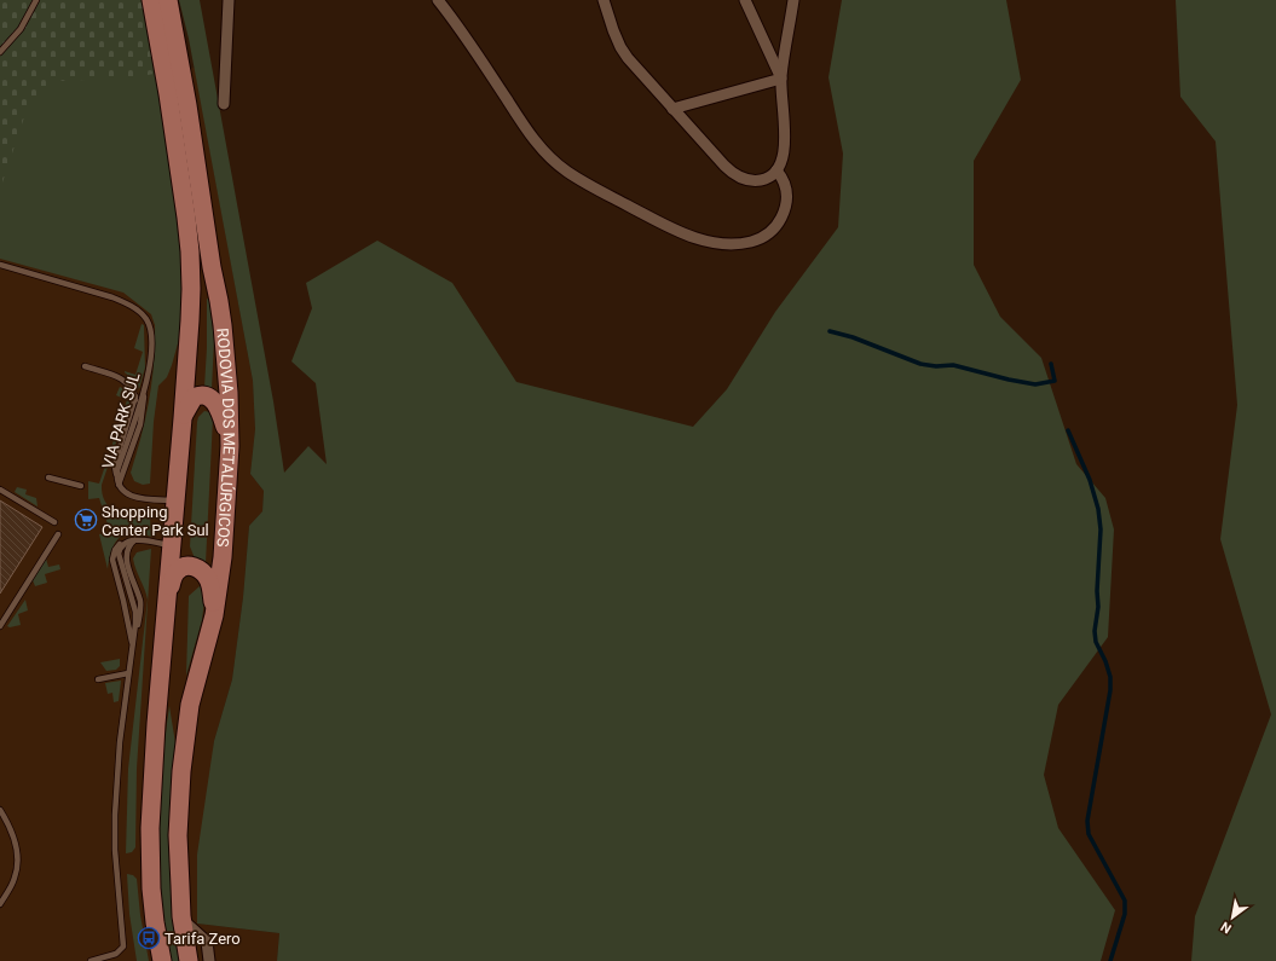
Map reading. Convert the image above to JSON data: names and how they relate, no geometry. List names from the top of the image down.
{
  "streets": {
    "main road": ["RODOVIA DOS METALÚRGICOS"],
    "lane": ["VIA PARK SUL"]
  },
  "crossings": [
    ["VIA PARK SUL", "RODOVIA DOS METALÚRGICOS"]
  ],
  "places": {
    "supermarket": ["Shopping Center Park Sul"],
    "bus stop": ["Tarifa Zero"]
  },
  "north": "bottom left"
}
